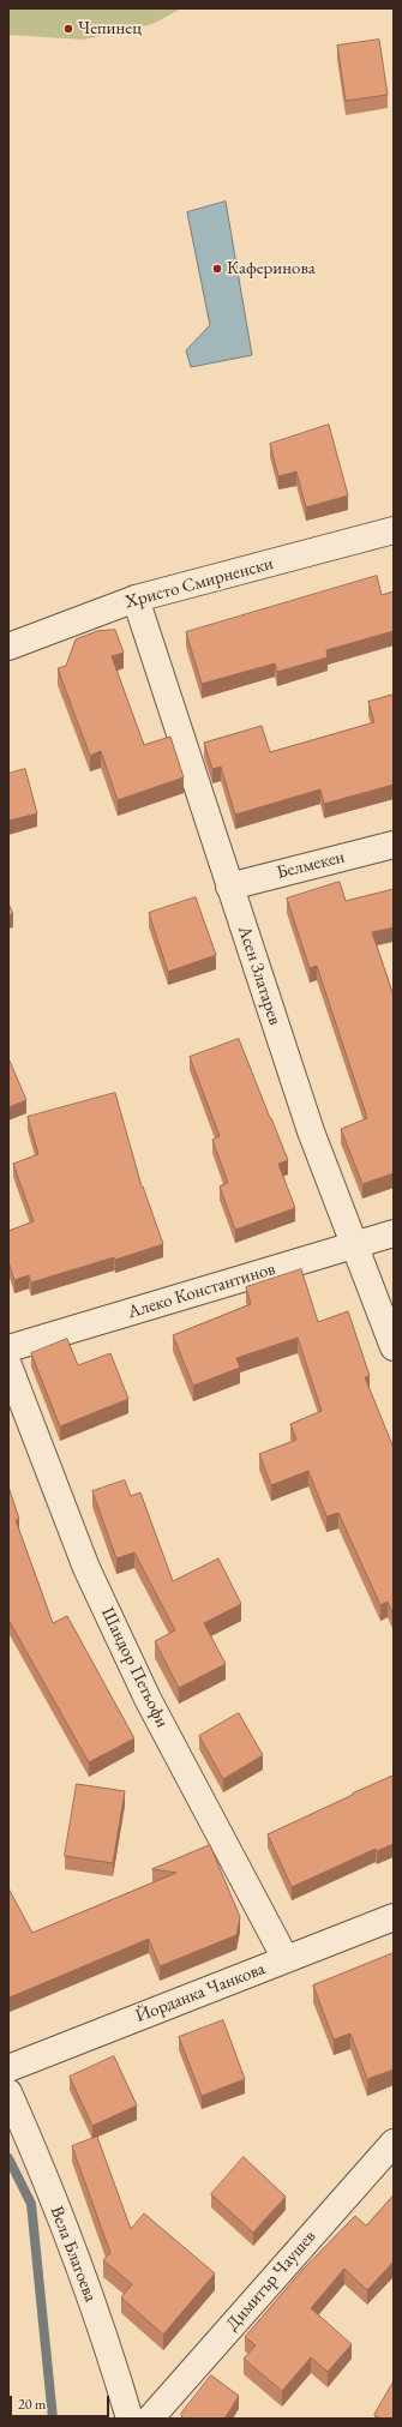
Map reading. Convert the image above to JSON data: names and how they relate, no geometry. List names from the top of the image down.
{
  "streets": {
    "street": [
      "Христо Смирненски",
      "Белмекен",
      "Асен Златарев",
      "Алеко Константинов",
      "Шандор Петьофи",
      "Йорданка Чанкова",
      "Вела Благоева",
      "Димитър Чаушев"
    ]
  },
  "crossings": [
    ["Христо Смирненски", "Асен Златарев"],
    ["Белмекен", "Асен Златарев"],
    ["Асен Златарев", "Алеко Константинов"],
    ["Шандор Петьофи", "Йорданка Чанкова"]
  ],
  "places": ["Чепинец", "Каферинова"],
  "scale_bar": "20 m"
}
